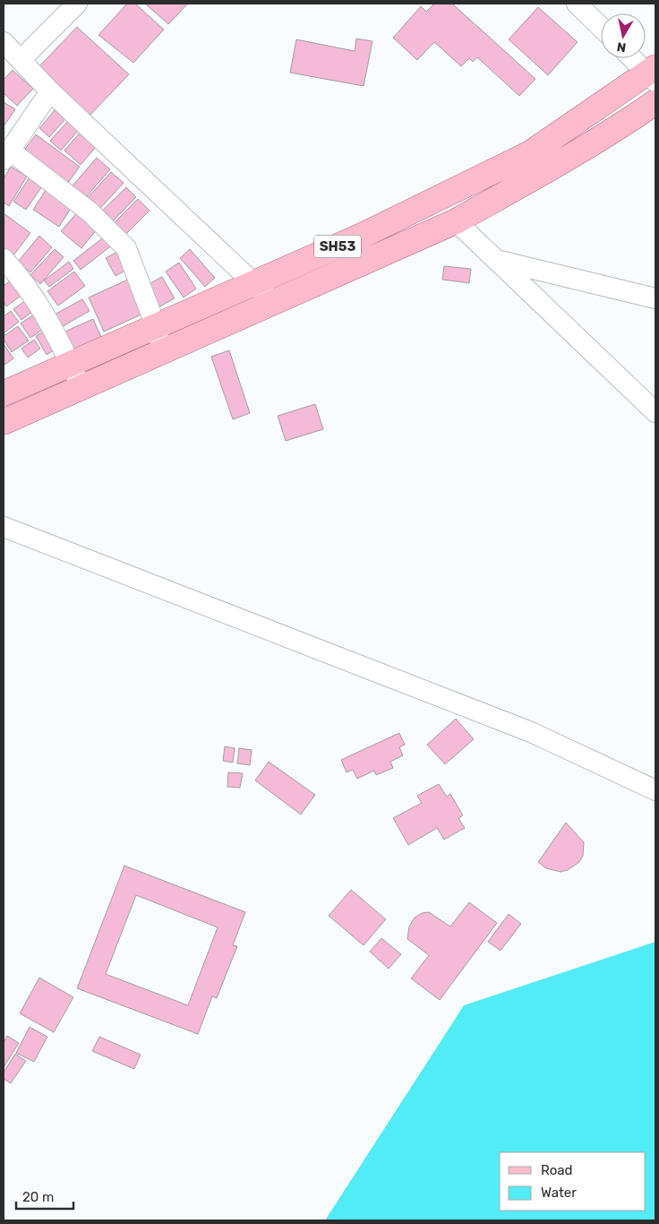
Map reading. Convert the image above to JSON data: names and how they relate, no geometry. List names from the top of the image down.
{
  "streets": {
    "main road": ["SH53"]
  },
  "legend": ["Road", "Water"],
  "scale_bar": "20 m",
  "north": "bottom"
}
